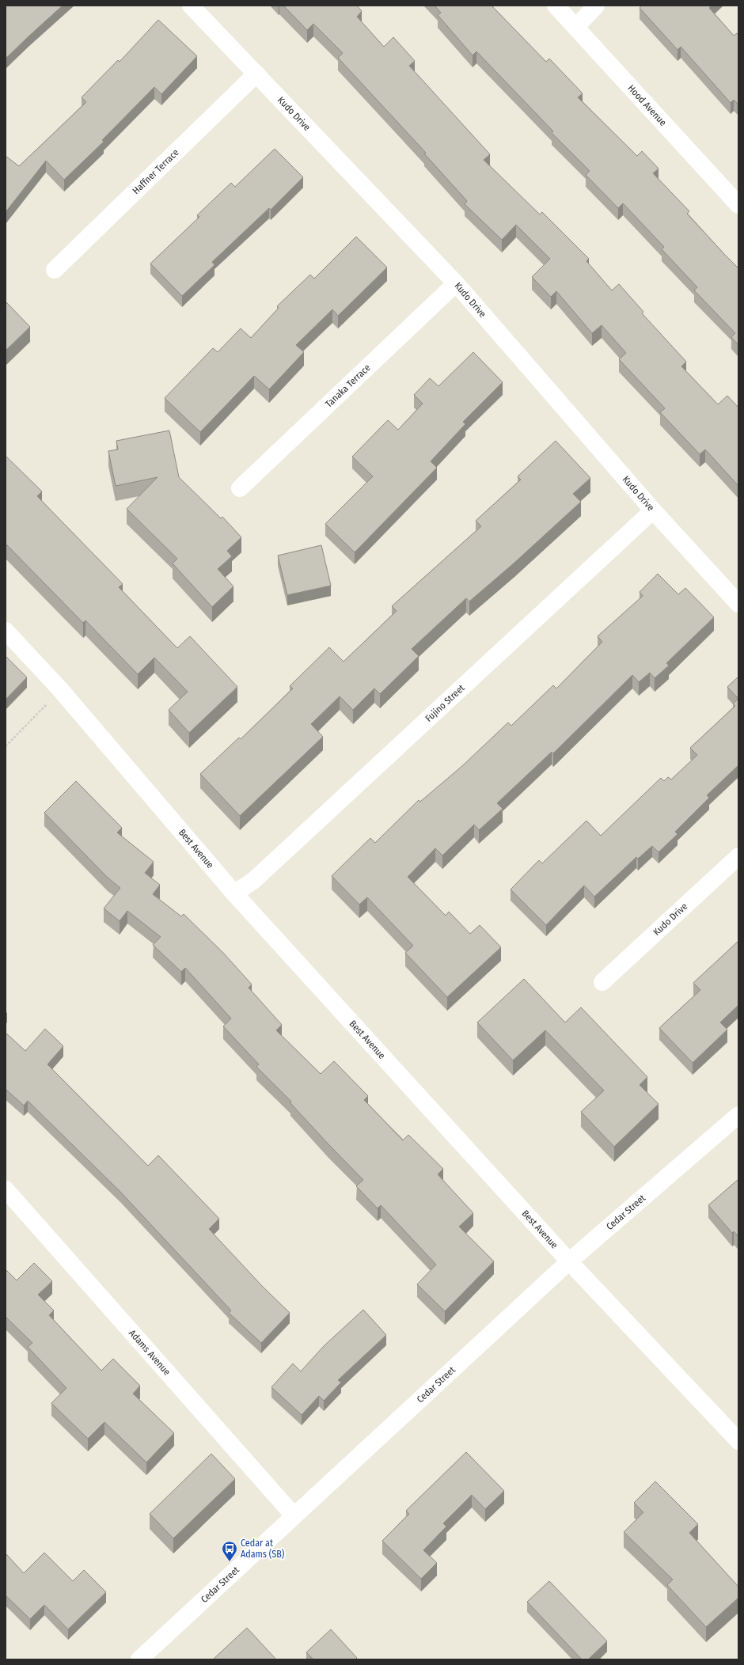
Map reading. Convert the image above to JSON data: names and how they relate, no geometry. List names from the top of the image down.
{
  "streets": {
    "street": [
      "Hood Avenue",
      "Kudo Drive",
      "Haffner Terrace",
      "Tanaka Terrace",
      "Fujino Street",
      "Best Avenue",
      "Cedar Street",
      "Adams Avenue"
    ]
  },
  "crossings": [
    ["Kudo Drive", "Haffner Terrace"],
    ["Kudo Drive", "Tanaka Terrace"],
    ["Kudo Drive", "Fujino Street"],
    ["Fujino Street", "Best Avenue"],
    ["Best Avenue", "Cedar Street"],
    ["Cedar Street", "Adams Avenue"]
  ],
  "places": {
    "bus stop": ["Cedar at Adams (SB)"]
  }
}
